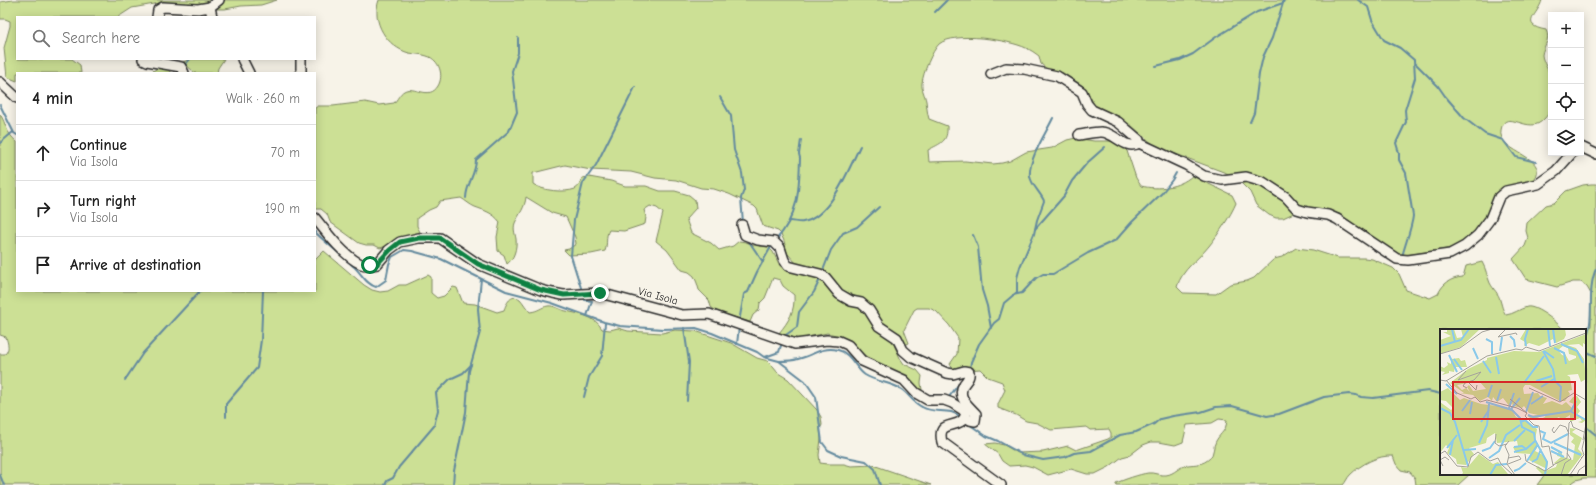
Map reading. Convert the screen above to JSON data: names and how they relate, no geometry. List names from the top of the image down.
{
  "streets": {
    "street": ["Via Isola"]
  },
  "page": {
    "map_buttons": ["+", "−"],
    "search": "Search here",
    "heading": ["4 min", "Walk · 260 m"],
    "list": [
      ["Continue", "Via Isola", "70 m"],
      ["Turn right", "Via Isola", "190 m"],
      "Arrive at destination"
    ]
  }
}
